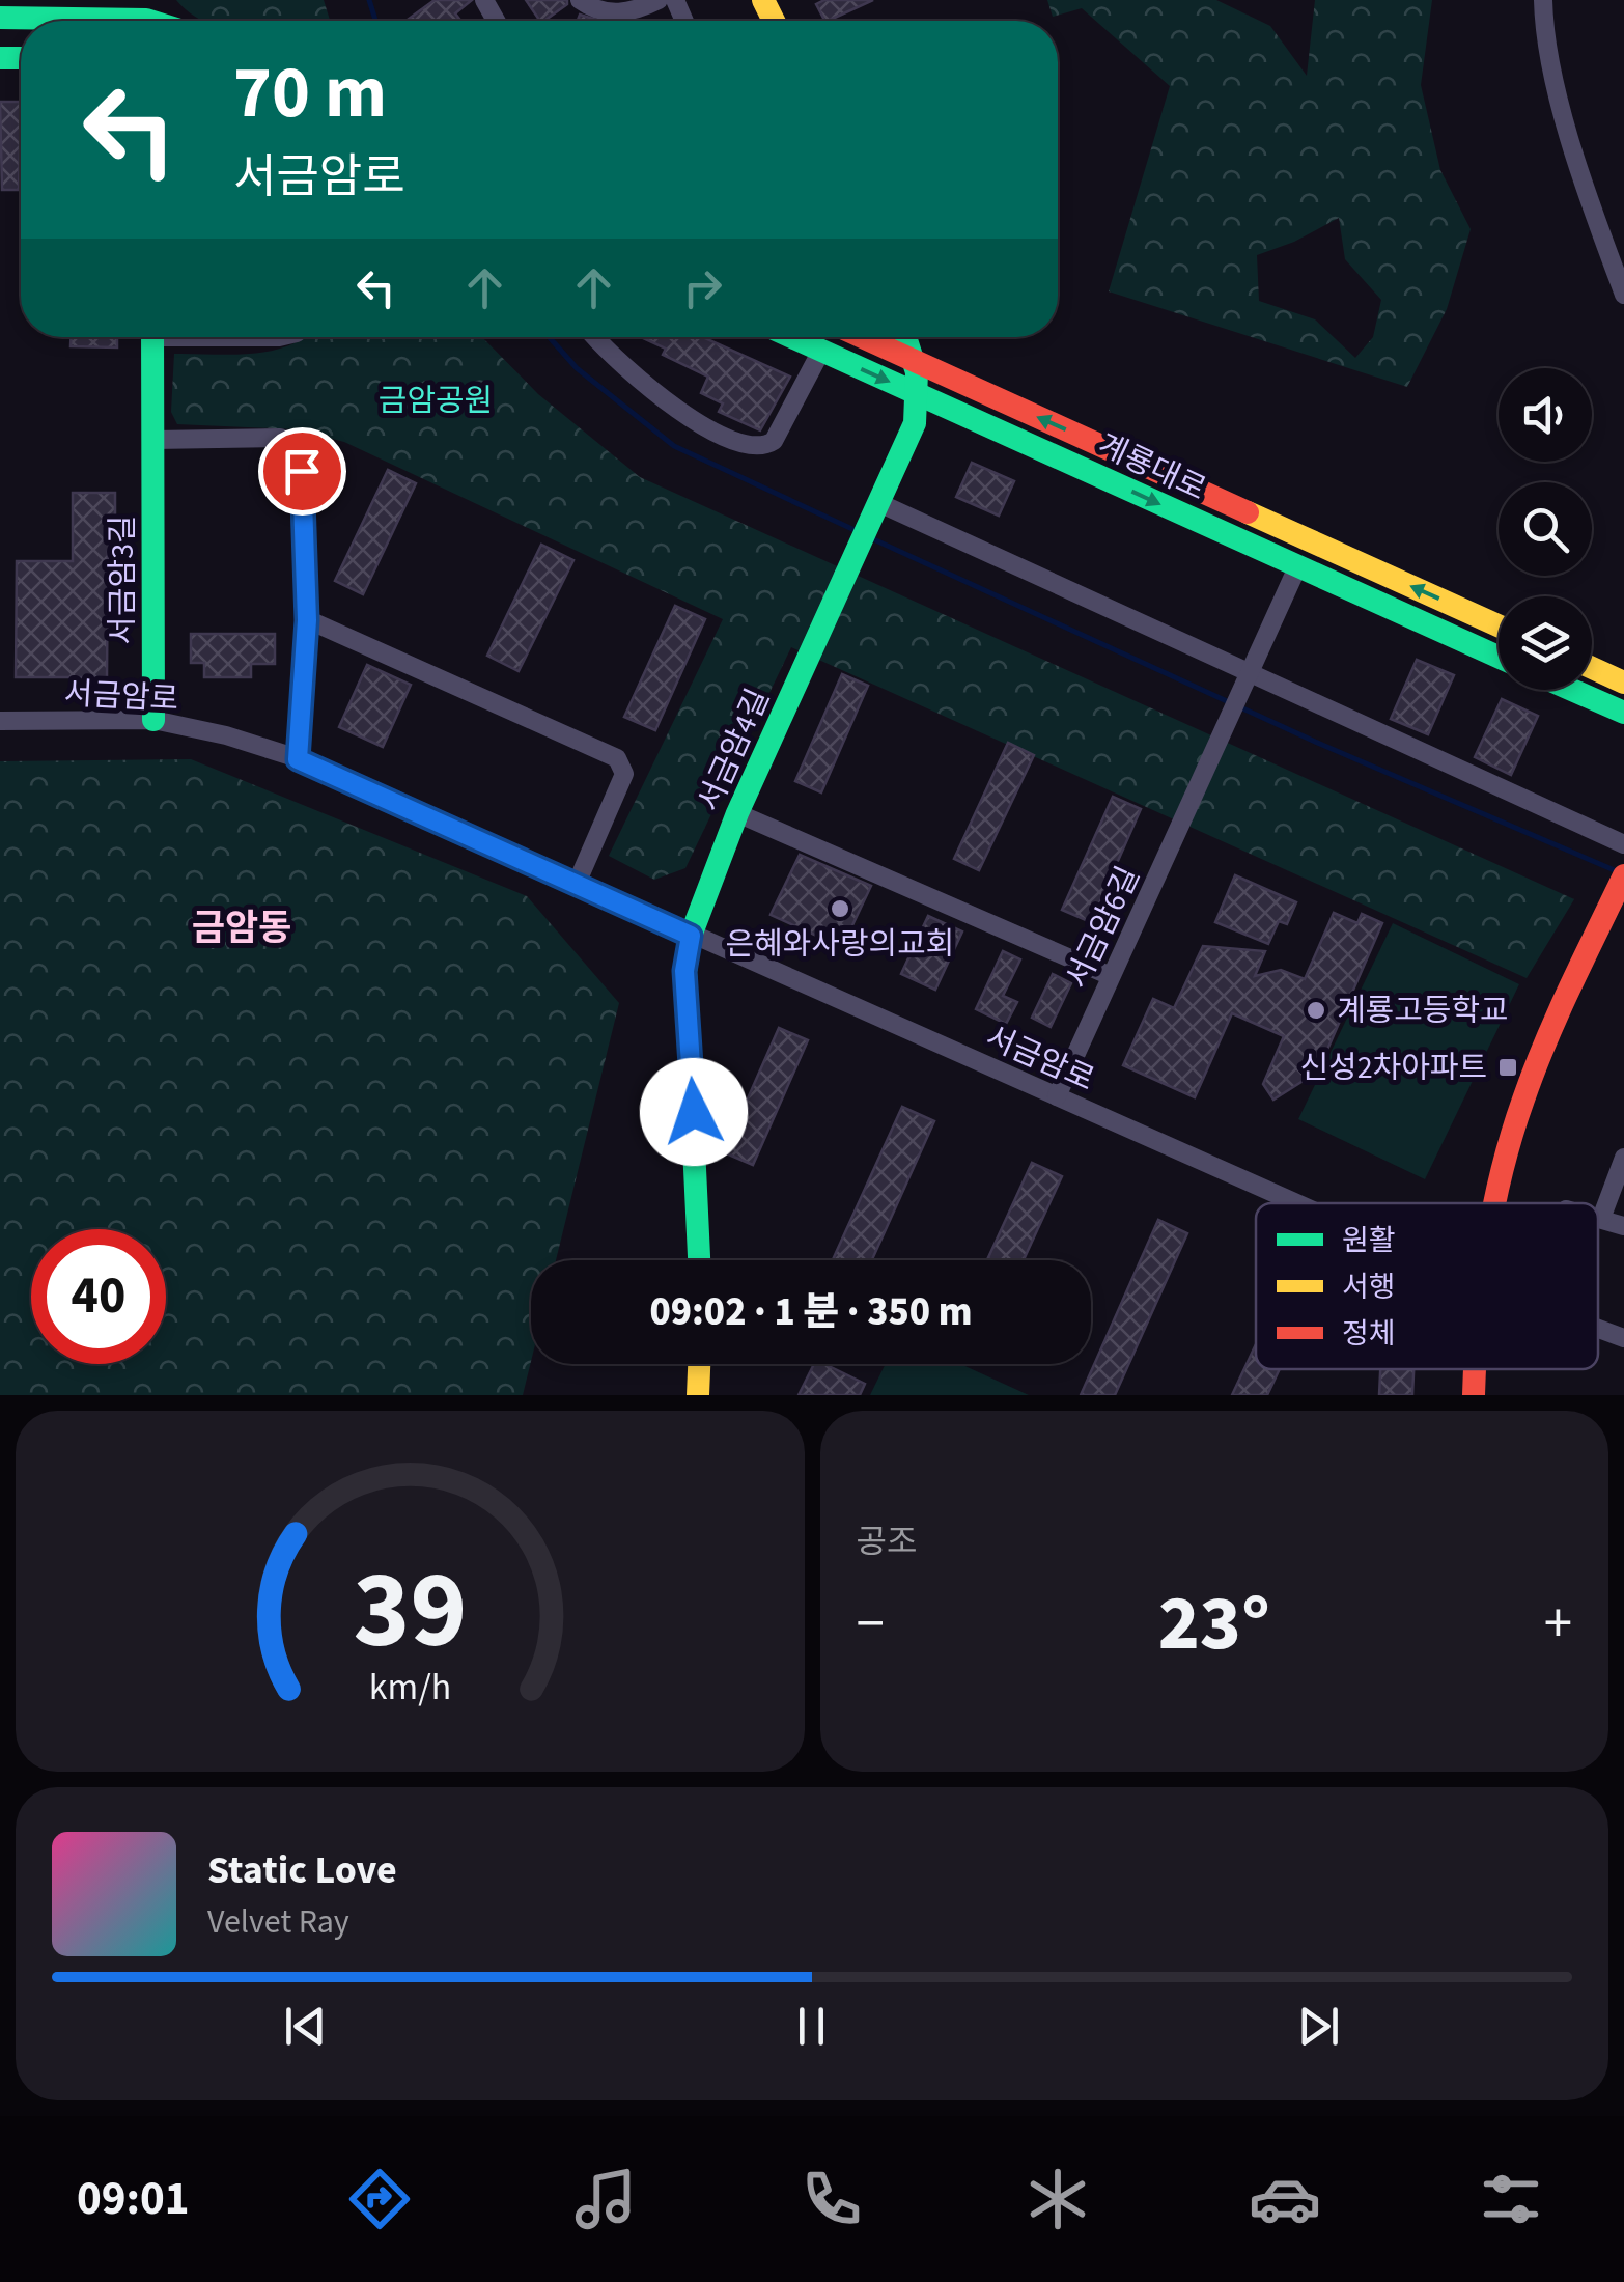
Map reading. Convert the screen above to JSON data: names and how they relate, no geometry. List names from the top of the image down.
{
  "streets": {
    "street": [
      "계룡대로",
      "서금암3길",
      "서금암로",
      "서금암4길",
      "서금암6길"
    ]
  },
  "crossings": [
    ["서금암3길", "서금암로"],
    ["서금암로", "서금암4길"],
    ["서금암로", "서금암6길"]
  ],
  "districts": ["금암동"],
  "parks": ["금암공원"],
  "places": {
    "other": ["은혜와사랑의교회", "계룡고등학교"],
    "transit": ["신성2차아파트"]
  },
  "legend": ["원활", "서행", "정체"],
  "page": {
    "turn": ["70 m", "서금암로"],
    "limit": "40",
    "trip": "09:02 · 1 분 · 350 m",
    "tile": "공조",
    "heat": ["−", "23°", "+"],
    "song": ["Static Love", "Velvet Ray"],
    "tabs": "09:01",
    "gauge": ["39", "km/h"]
  }
}
